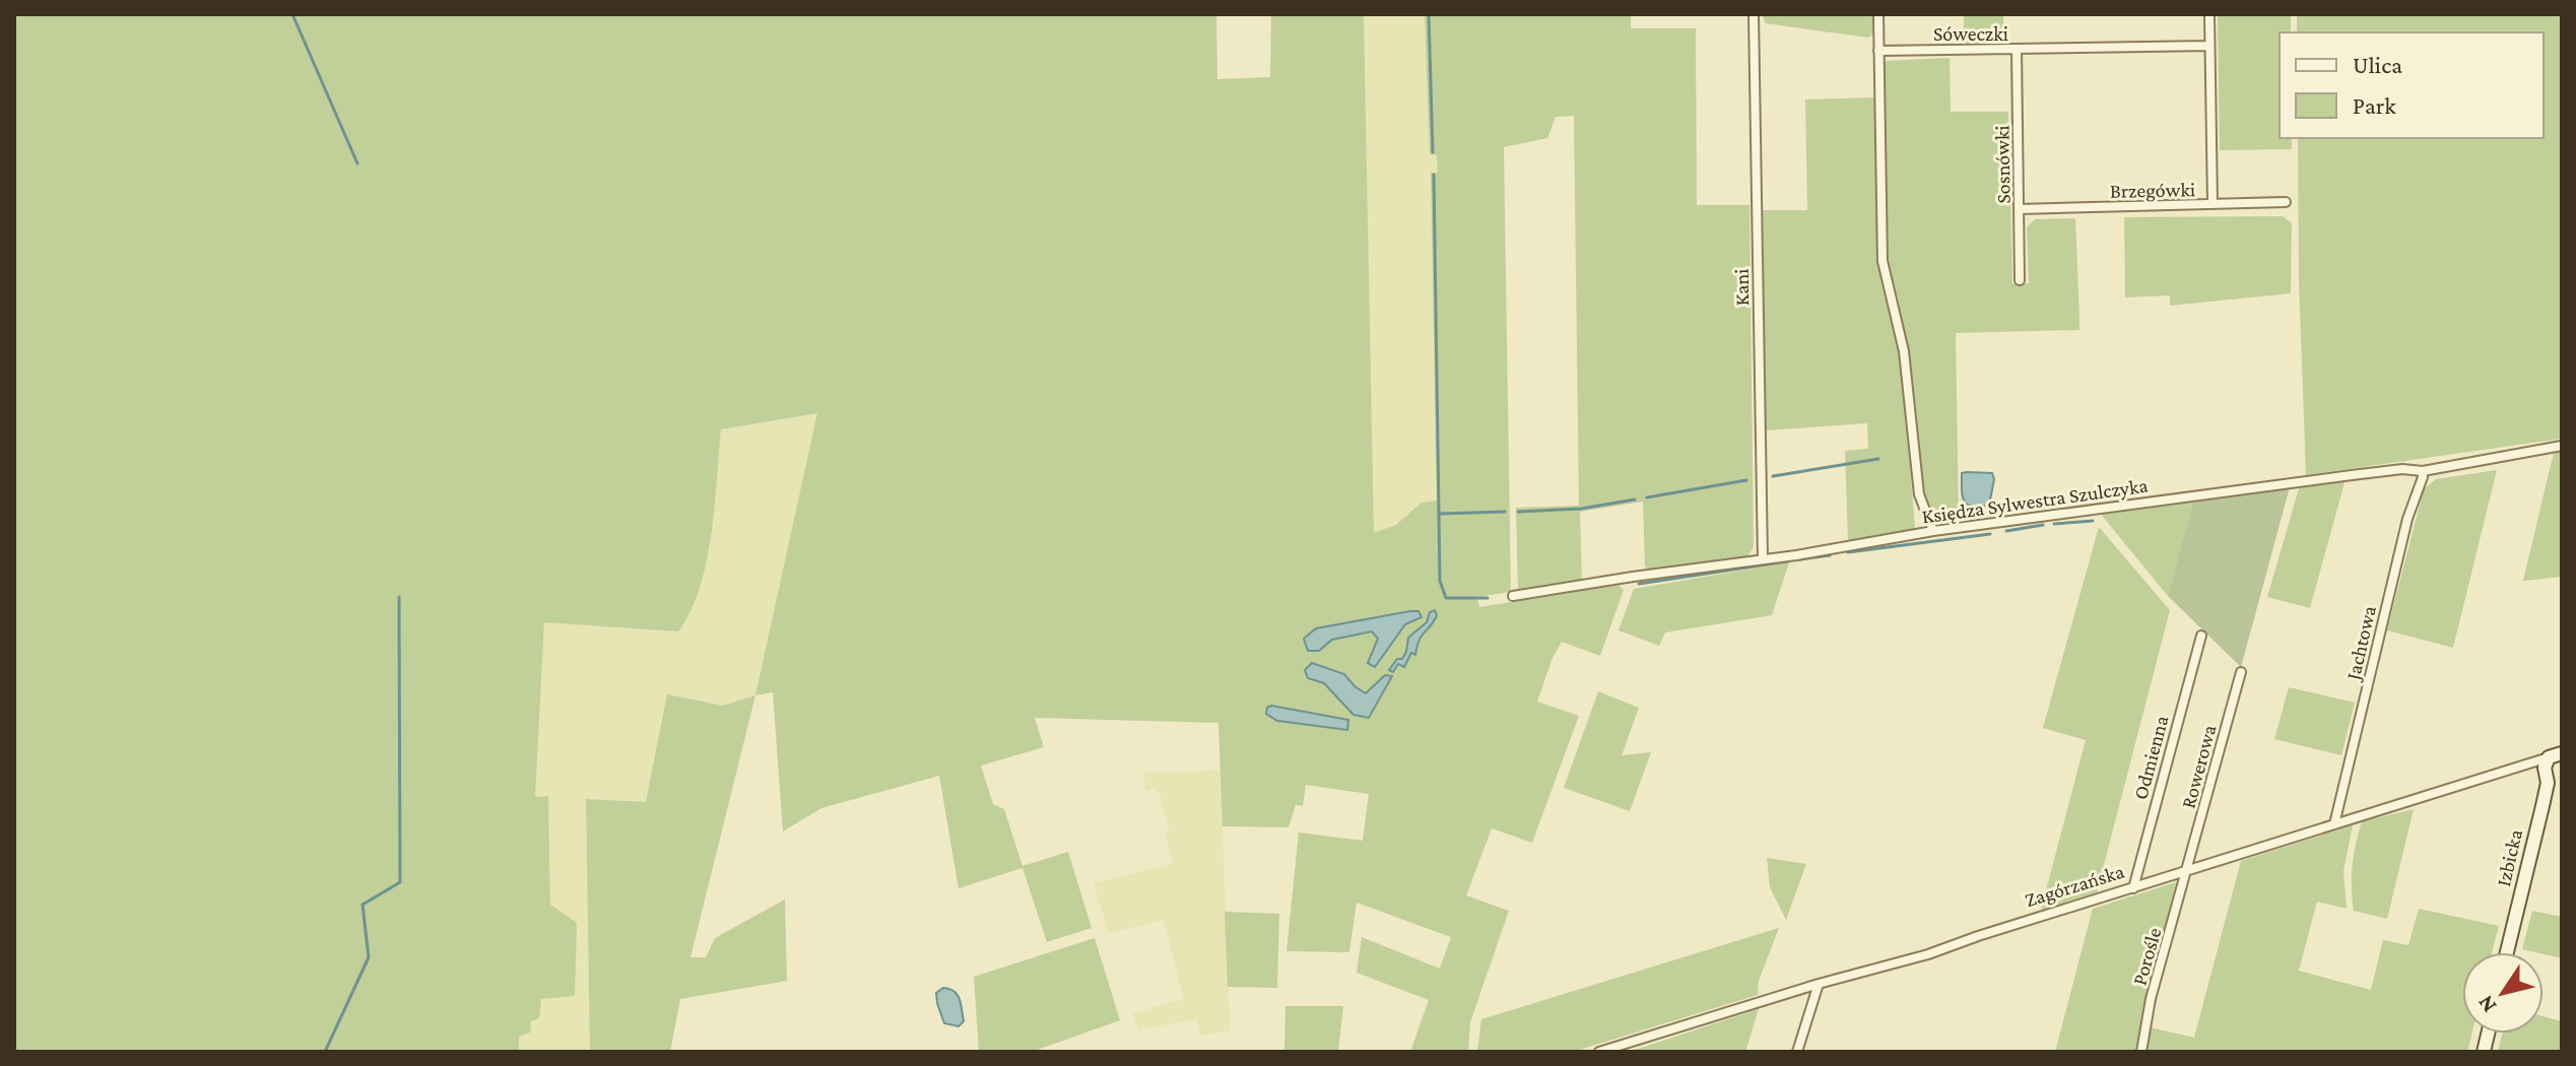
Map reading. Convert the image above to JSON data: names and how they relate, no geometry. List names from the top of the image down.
{
  "streets": {
    "street": [
      "Sóweczki",
      "Sosnówki",
      "Brzegówki",
      "Kani",
      "Księdza Sylwestra Szulczyka",
      "Jachtowa",
      "Odmienna",
      "Rowerowa",
      "Izbicka",
      "Zagórzańska",
      "Porośle"
    ]
  },
  "crossings": [
    ["Sóweczki", "Sosnówki"],
    ["Sosnówki", "Brzegówki"],
    ["Kani", "Księdza Sylwestra Szulczyka"],
    ["Księdza Sylwestra Szulczyka", "Jachtowa"],
    ["Jachtowa", "Zagórzańska"],
    ["Odmienna", "Zagórzańska"],
    ["Rowerowa", "Zagórzańska"],
    ["Rowerowa", "Porośle"],
    ["Izbicka", "Zagórzańska"],
    ["Zagórzańska", "Porośle"]
  ],
  "legend": ["Ulica", "Park"],
  "north": "bottom left"
}
